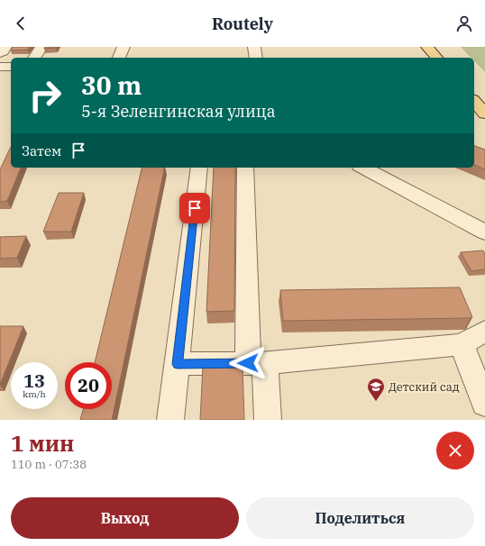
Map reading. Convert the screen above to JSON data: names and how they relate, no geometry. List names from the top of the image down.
{
  "places": {
    "school or university": ["Детский сад"]
  },
  "page": {
    "header": "Routely",
    "turn": ["30 m", "5-я Зеленгинская улица"],
    "then": "Затем",
    "speed": "13 km/h",
    "limit": "20",
    "heading": ["1 мин", "110 m · 07:38"],
    "buttons": ["Выход", "Поделиться"]
  }
}
